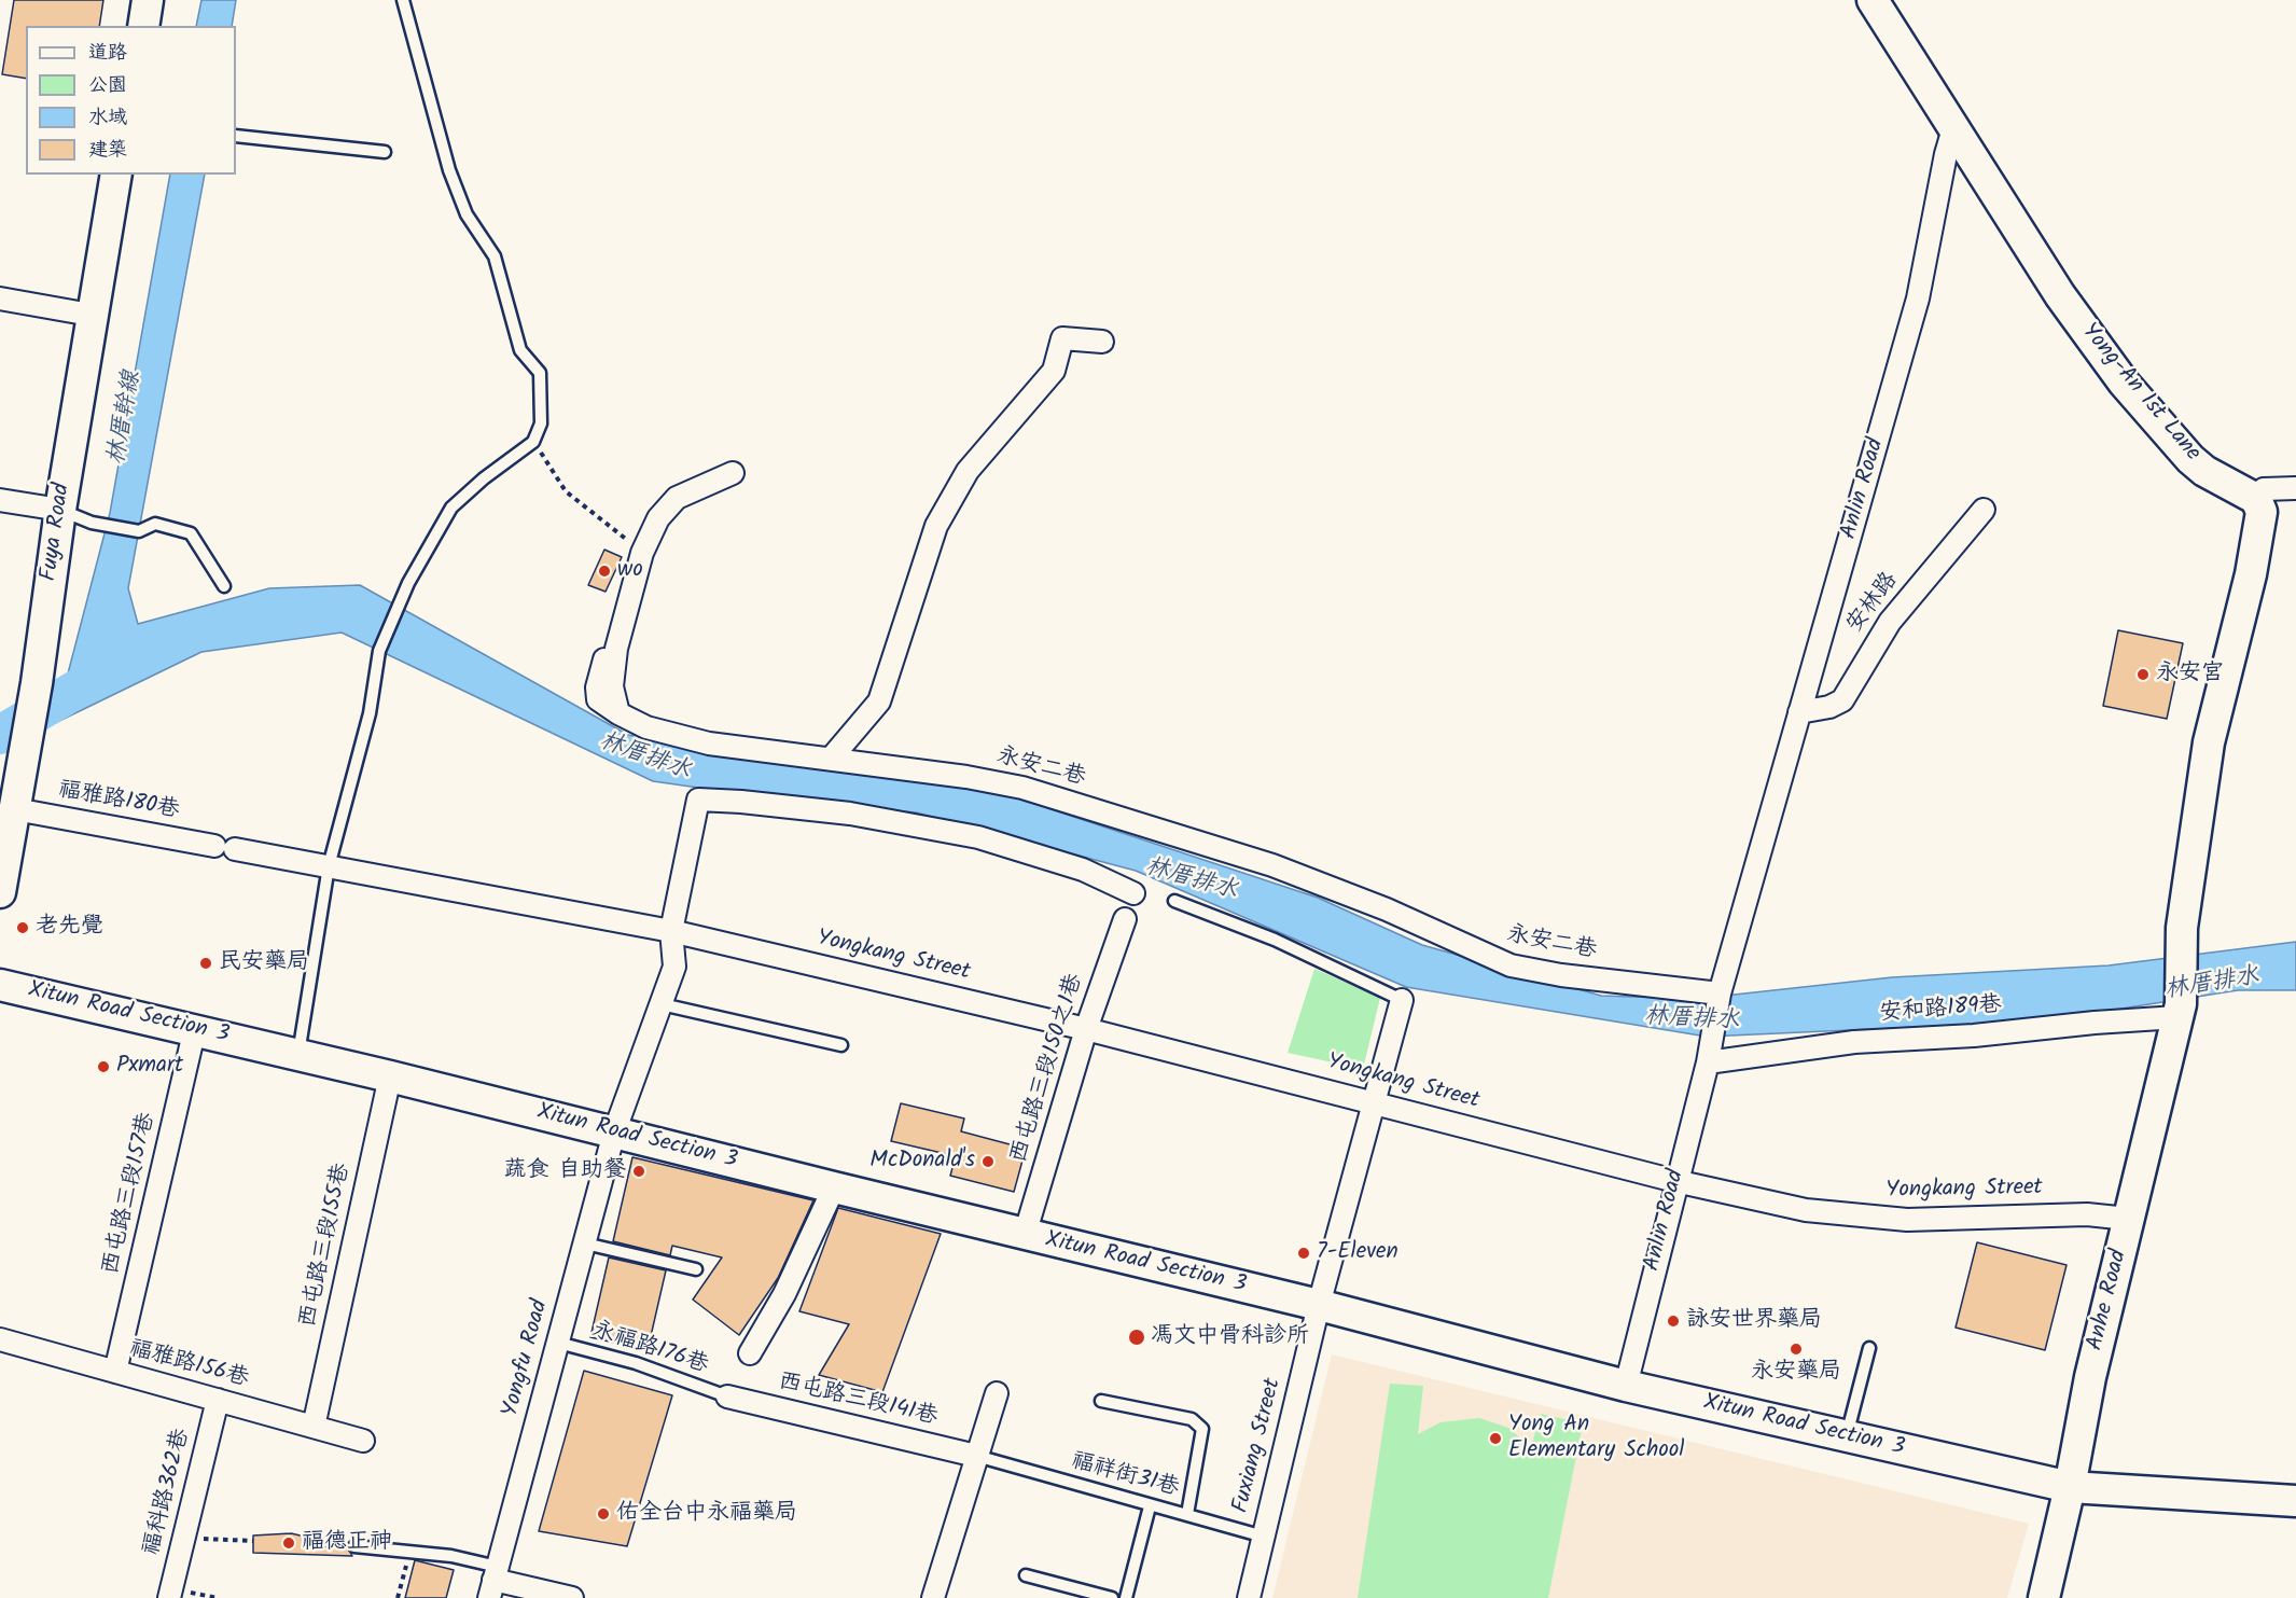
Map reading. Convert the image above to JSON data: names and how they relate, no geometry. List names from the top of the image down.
{
  "streets": {
    "street": [
      "Yong-An 1st Lane",
      "Anlin Road",
      "Fuya Road",
      "安林路",
      "永安二巷",
      "福雅路180巷",
      "Yongkang Street",
      "安和路189巷",
      "Xitun Road Section 3",
      "西屯路三段150之1巷",
      "西屯路三段157巷",
      "西屯路三段155巷",
      "Anhe Road",
      "Yongfu Road",
      "福雅路156巷",
      "西屯路三段141巷",
      "Fuxiang Street",
      "福科路362巷"
    ],
    "lane": ["永福路176巷", "福祥街31巷"]
  },
  "crossings": [
    ["Yong-An 1st Lane", "Anlin Road"],
    ["Yong-An 1st Lane", "Anhe Road"],
    ["Anlin Road", "安林路"],
    ["Anlin Road", "永安二巷"],
    ["Anlin Road", "Yongkang Street"],
    ["Anlin Road", "安和路189巷"],
    ["Anlin Road", "Xitun Road Section 3"],
    ["Fuya Road", "福雅路180巷"],
    ["福雅路180巷", "Yongkang Street"],
    ["Yongkang Street", "西屯路三段150之1巷"],
    ["Yongkang Street", "Anhe Road"],
    ["Yongkang Street", "Yongfu Road"],
    ["Yongkang Street", "Fuxiang Street"],
    ["安和路189巷", "Anhe Road"],
    ["Xitun Road Section 3", "西屯路三段150之1巷"],
    ["Xitun Road Section 3", "西屯路三段157巷"],
    ["Xitun Road Section 3", "西屯路三段155巷"],
    ["Xitun Road Section 3", "Anhe Road"],
    ["Xitun Road Section 3", "Yongfu Road"],
    ["Xitun Road Section 3", "Fuxiang Street"],
    ["西屯路三段157巷", "福雅路156巷"],
    ["西屯路三段155巷", "福雅路156巷"],
    ["永福路176巷", "Yongfu Road"],
    ["永福路176巷", "西屯路三段141巷"],
    ["福雅路156巷", "福科路362巷"],
    ["西屯路三段141巷", "福祥街31巷"],
    ["Fuxiang Street", "福祥街31巷"]
  ],
  "water": ["林厝幹線", "林厝排水"],
  "places": [
    "wo",
    "永安宮",
    "老先覺",
    "民安藥局",
    "Pxmart",
    "McDonald's",
    "蔬食 自助餐",
    "7-Eleven",
    "詠安世界藥局",
    "馮文中骨科診所",
    "永安藥局",
    "Yong An Elementary School",
    "佑全台中永福藥局",
    "福德正神"
  ],
  "legend": [
    "道路",
    "公園",
    "水域",
    "建築"
  ]
}
